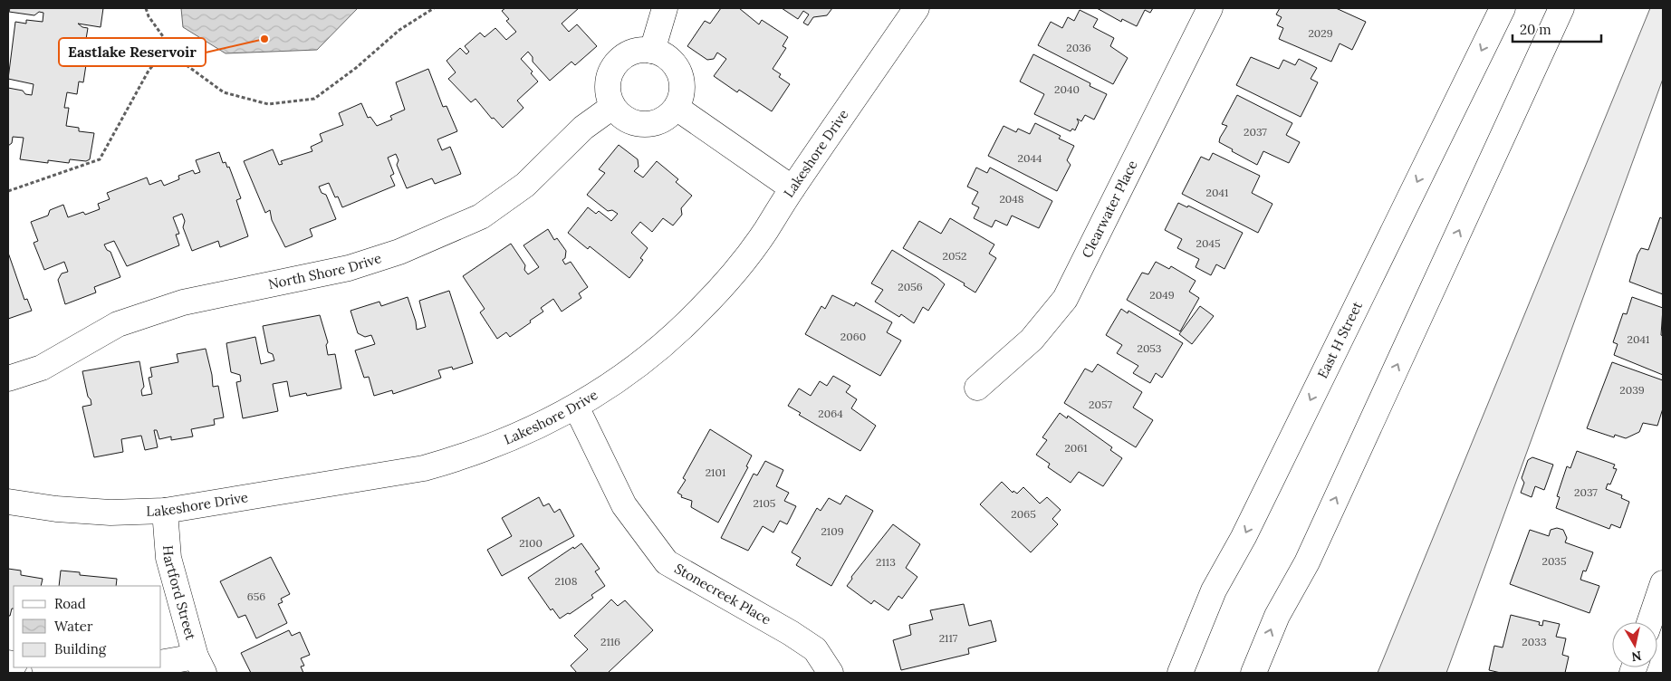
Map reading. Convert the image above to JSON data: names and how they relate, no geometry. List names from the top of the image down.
{
  "streets": {
    "street": [
      "Lakeshore Drive",
      "Clearwater Place",
      "North Shore Drive",
      "East H Street",
      "Hartford Street",
      "Stonecreek Place"
    ]
  },
  "crossings": [
    ["Lakeshore Drive", "Hartford Street"],
    ["Lakeshore Drive", "Stonecreek Place"]
  ],
  "places": ["Eastlake Reservoir"],
  "house_numbers": [
    "2029",
    "2036",
    "2040",
    "2037",
    "2044",
    "2041",
    "2048",
    "2045",
    "2052",
    "2056",
    "2049",
    "2060",
    "2041",
    "2053",
    "2039",
    "2057",
    "2064",
    "2061",
    "2101",
    "2037",
    "2105",
    "2065",
    "2109",
    "2100",
    "2035",
    "2113",
    "2108",
    "656",
    "2117",
    "2116",
    "2033"
  ],
  "legend": ["Road", "Water", "Building"],
  "scale_bar": "20 m",
  "north": "bottom"
}
